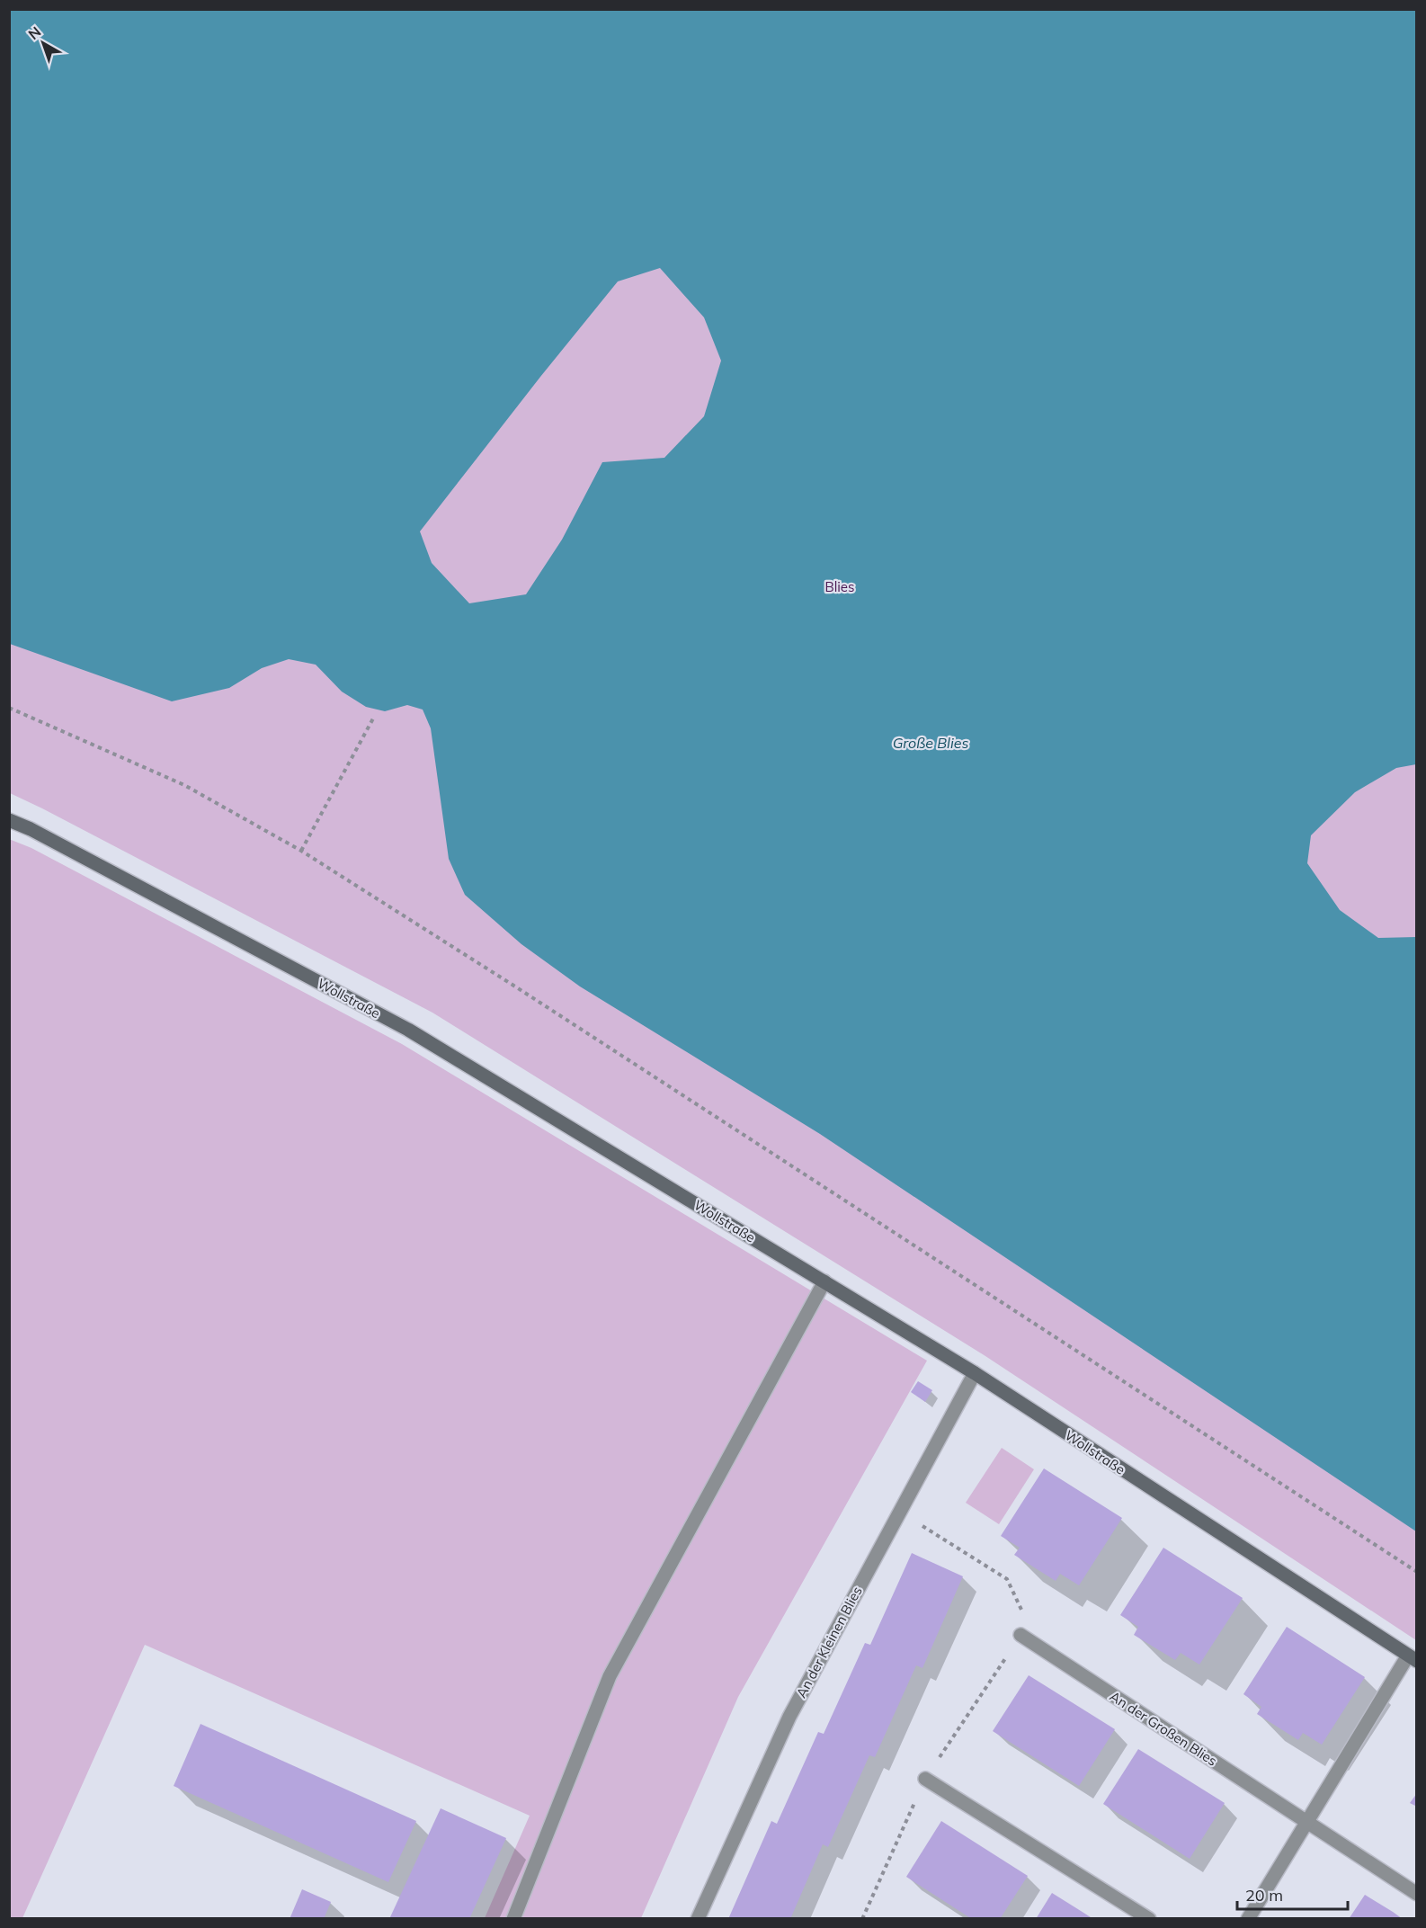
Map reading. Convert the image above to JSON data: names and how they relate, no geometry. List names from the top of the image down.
{
  "streets": {
    "street": ["Wollstraße", "An der Kleinen Blies", "An der Großen Blies"]
  },
  "crossings": [
    ["Wollstraße", "An der Kleinen Blies"]
  ],
  "water": ["Große Blies"],
  "parks": ["Blies"],
  "scale_bar": "20 m",
  "north": "top left"
}
